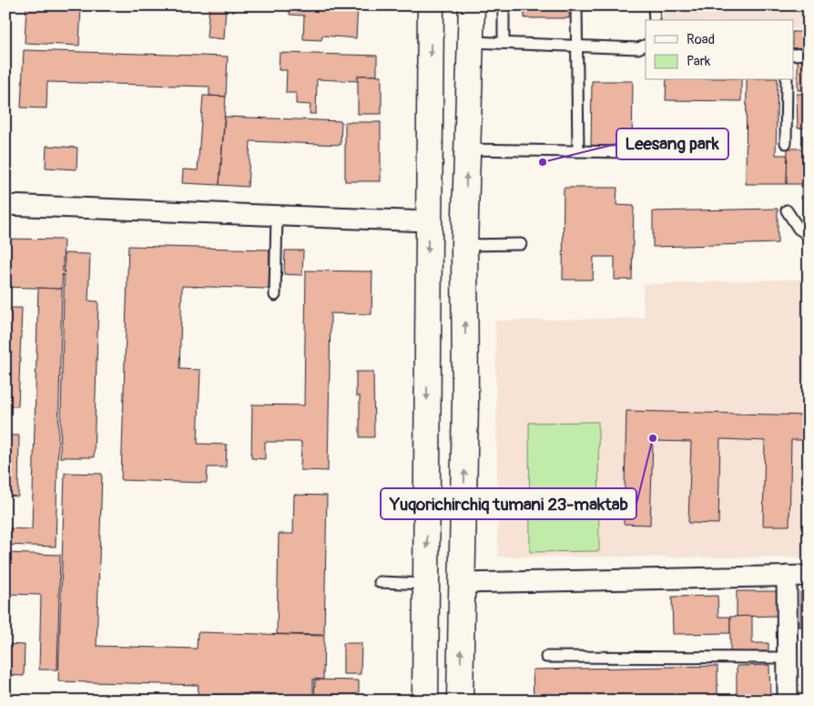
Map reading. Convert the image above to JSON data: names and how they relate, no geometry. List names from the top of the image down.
{
  "places": ["Leesang park", "Yuqorichirchiq tumani 23-maktab"],
  "legend": ["Road", "Park"]
}
